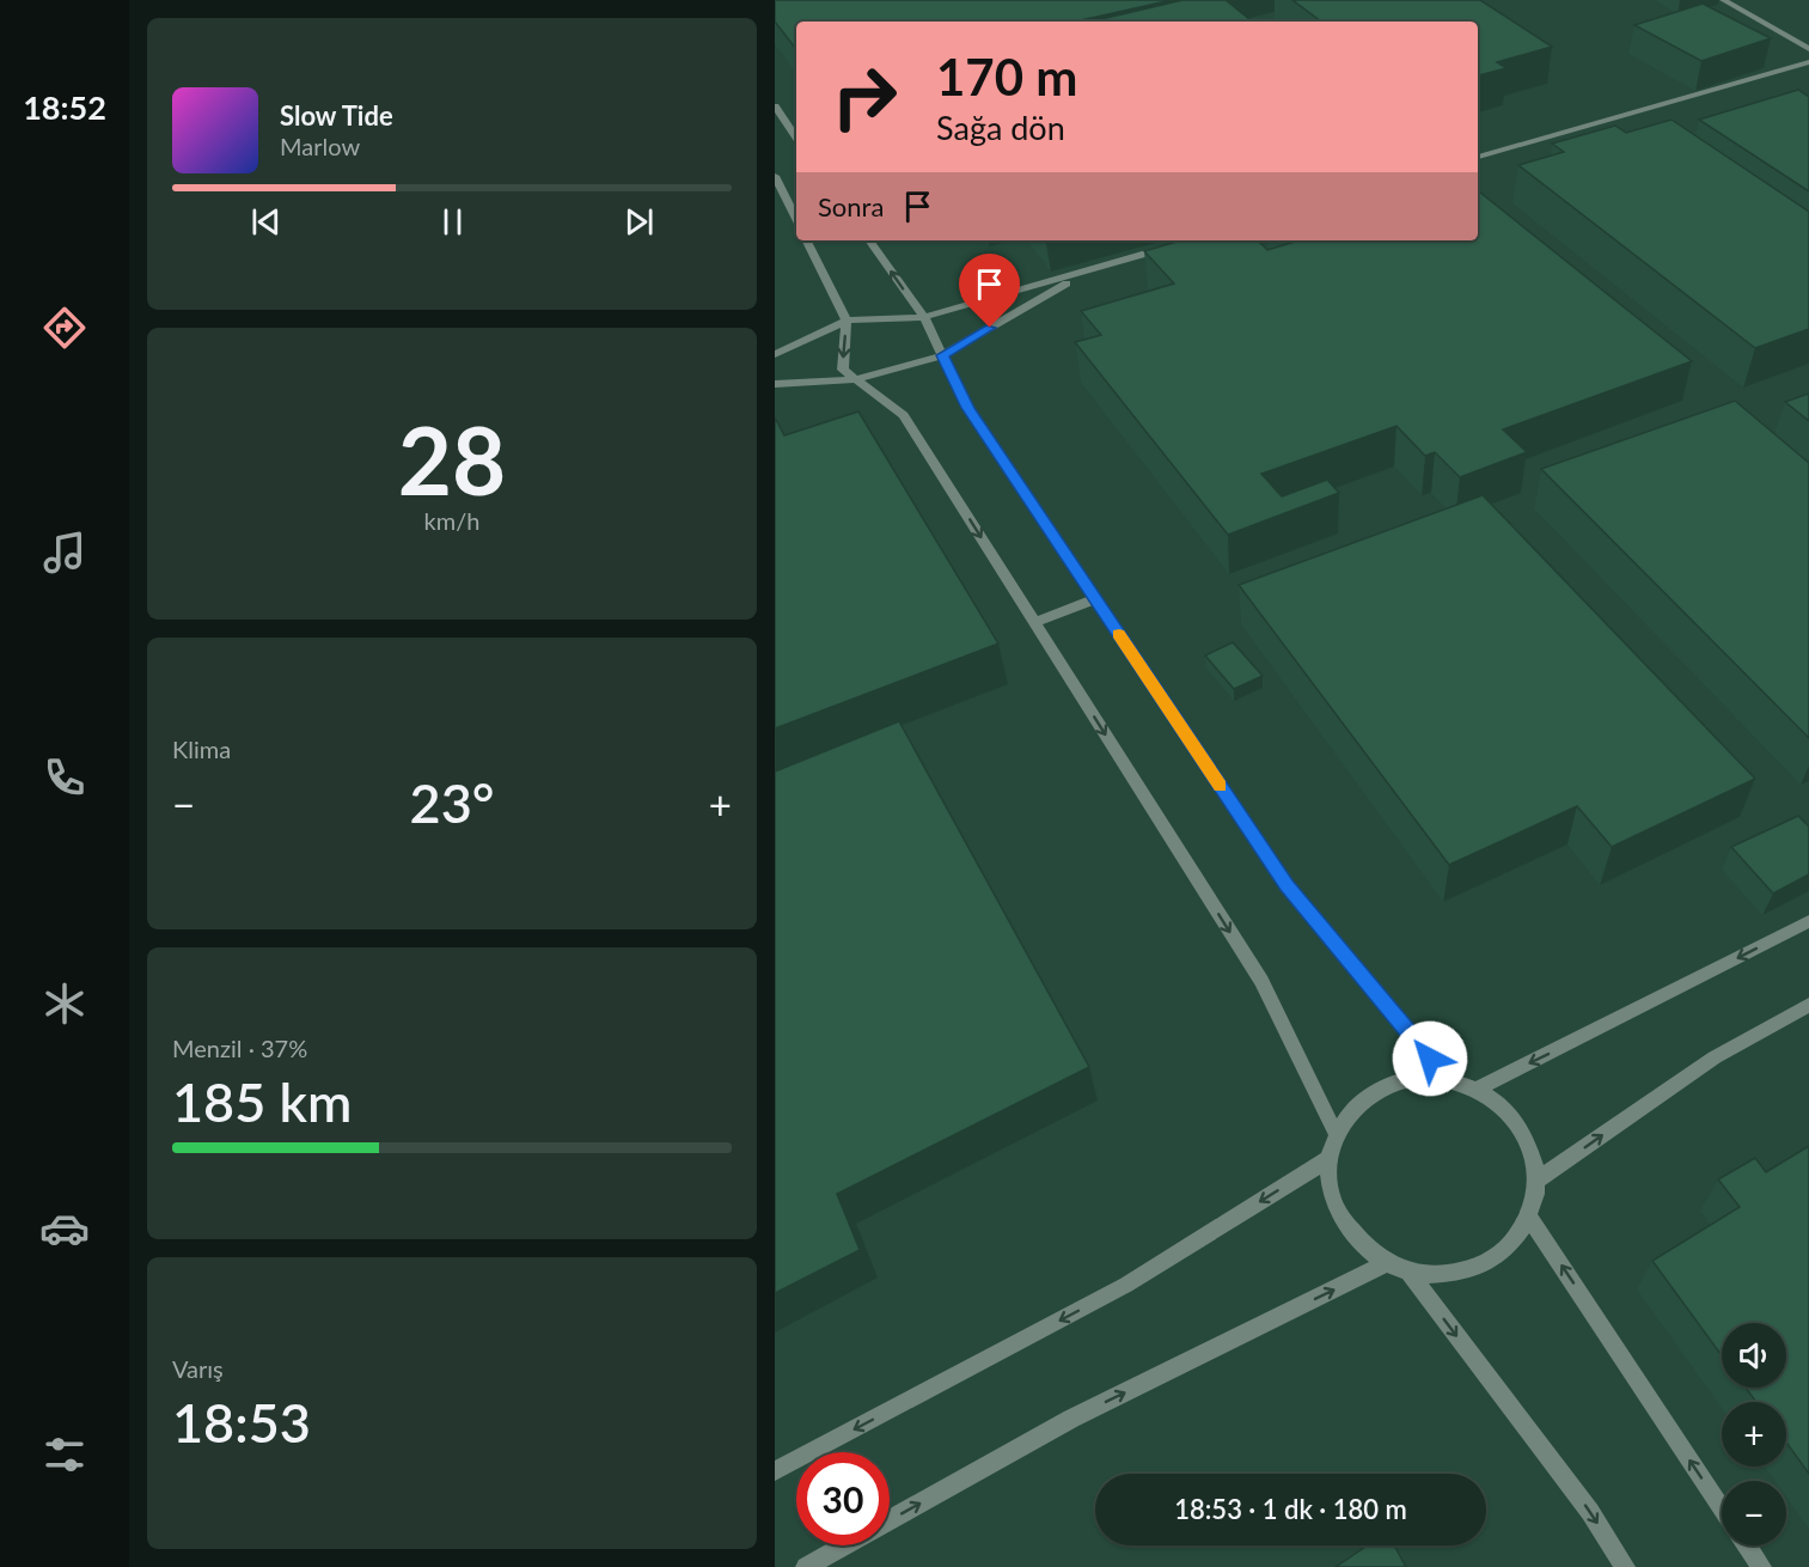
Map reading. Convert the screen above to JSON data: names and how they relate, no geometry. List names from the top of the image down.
{
  "page": {
    "tabs": "18:52",
    "turn": ["170 m", "Sağa dön"],
    "song": ["Slow Tide", "Marlow"],
    "then": "Sonra",
    "tile": [
      ["28", "km/h"],
      "Klima",
      ["Menzil · 37%", "185 km"],
      ["Varış", "18:53"]
    ],
    "heat": ["−", "23°", "+"],
    "map_buttons": ["+", "−"],
    "limit": "30",
    "trip": "18:53 · 1 dk · 180 m"
  }
}
